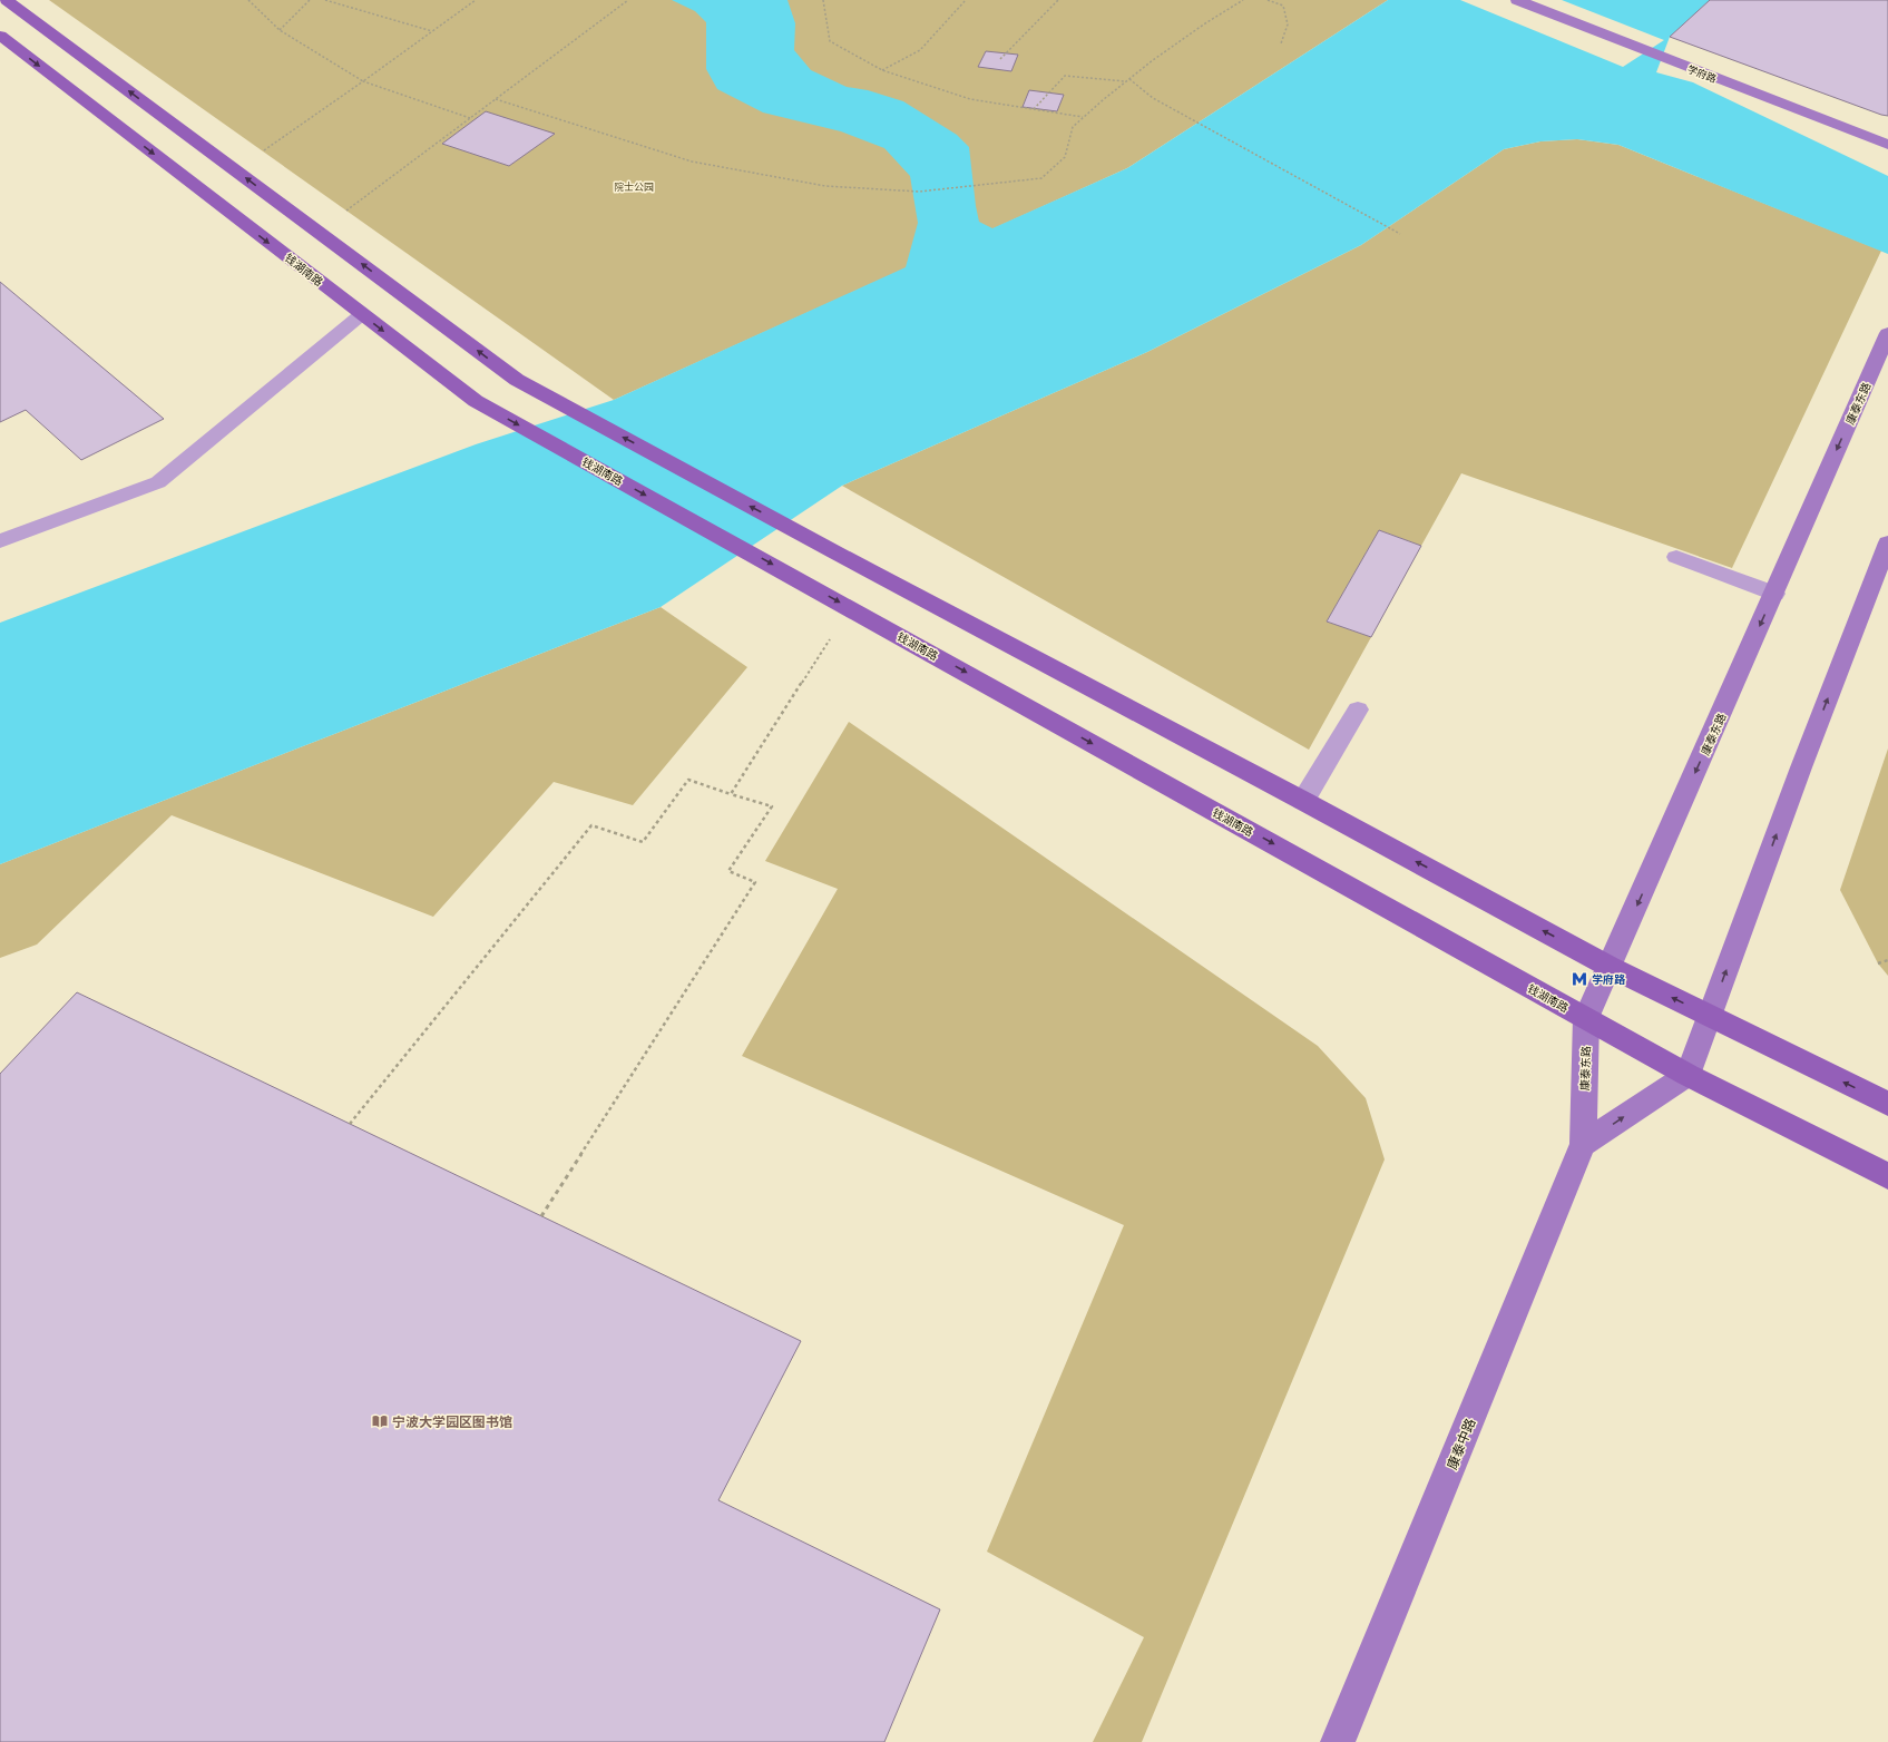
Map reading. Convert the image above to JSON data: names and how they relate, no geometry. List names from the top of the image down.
{
  "streets": {
    "main road": ["钱湖南路"],
    "street": ["学府路", "康泰东路", "康泰中路"]
  },
  "crossings": [
    ["钱湖南路", "康泰东路"],
    ["康泰东路", "康泰中路"]
  ],
  "parks": ["院士公园"],
  "places": {
    "metro station": ["学府路"],
    "library": ["宁波大学园区图书馆"]
  }
}
